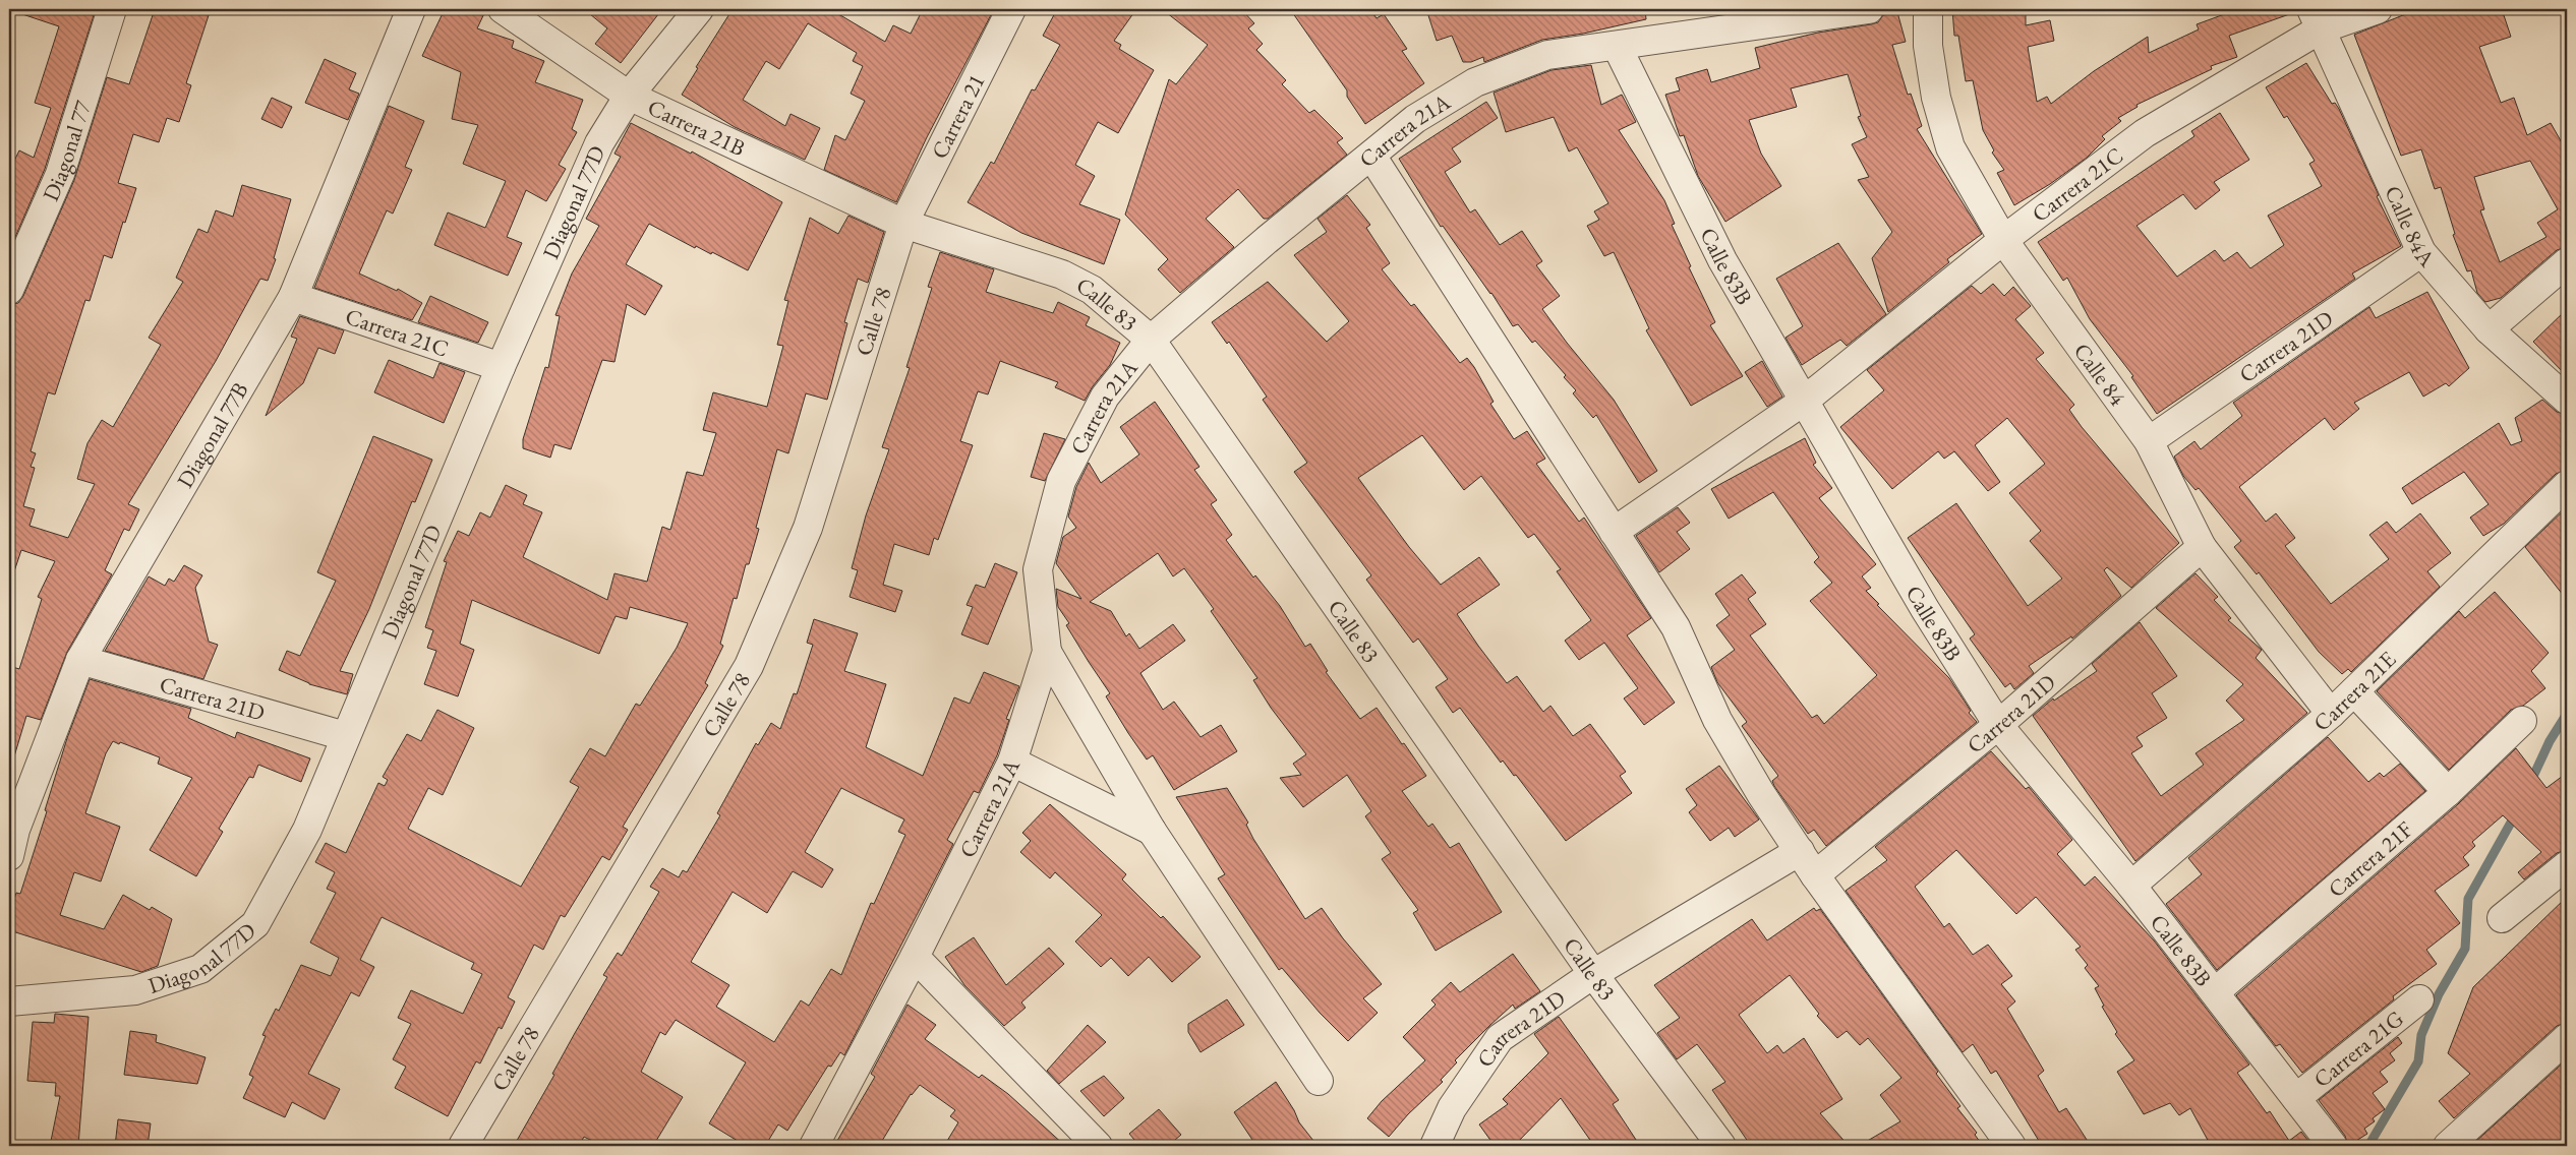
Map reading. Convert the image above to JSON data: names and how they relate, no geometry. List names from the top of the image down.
{
  "streets": {
    "street": [
      "Carrera 21",
      "Carrera 21B",
      "Carrera 21A",
      "Diagonal 77",
      "Carrera 21C",
      "Diagonal 77D",
      "Calle 84A",
      "Calle 83B",
      "Calle 83",
      "Calle 78",
      "Carrera 21D",
      "Calle 84",
      "Diagonal 77B",
      "Carrera 21E",
      "Carrera 21F",
      "Carrera 21G"
    ]
  },
  "crossings": [
    ["Carrera 21", "Carrera 21B"],
    ["Carrera 21", "Calle 83"],
    ["Carrera 21", "Calle 78"],
    ["Carrera 21B", "Diagonal 77D"],
    ["Carrera 21B", "Calle 83"],
    ["Carrera 21B", "Calle 78"],
    ["Carrera 21A", "Calle 83B"],
    ["Carrera 21A", "Calle 83"],
    ["Carrera 21C", "Diagonal 77D"],
    ["Carrera 21C", "Calle 84A"],
    ["Carrera 21C", "Calle 83B"],
    ["Carrera 21C", "Calle 84"],
    ["Carrera 21C", "Diagonal 77B"],
    ["Diagonal 77D", "Carrera 21D"],
    ["Calle 84A", "Carrera 21D"],
    ["Calle 83B", "Carrera 21D"],
    ["Calle 83B", "Carrera 21E"],
    ["Calle 83B", "Carrera 21F"],
    ["Calle 83B", "Carrera 21G"],
    ["Calle 83", "Calle 78"],
    ["Calle 83", "Carrera 21D"],
    ["Carrera 21D", "Calle 84"],
    ["Carrera 21D", "Diagonal 77B"],
    ["Calle 84", "Carrera 21E"]
  ]
}
